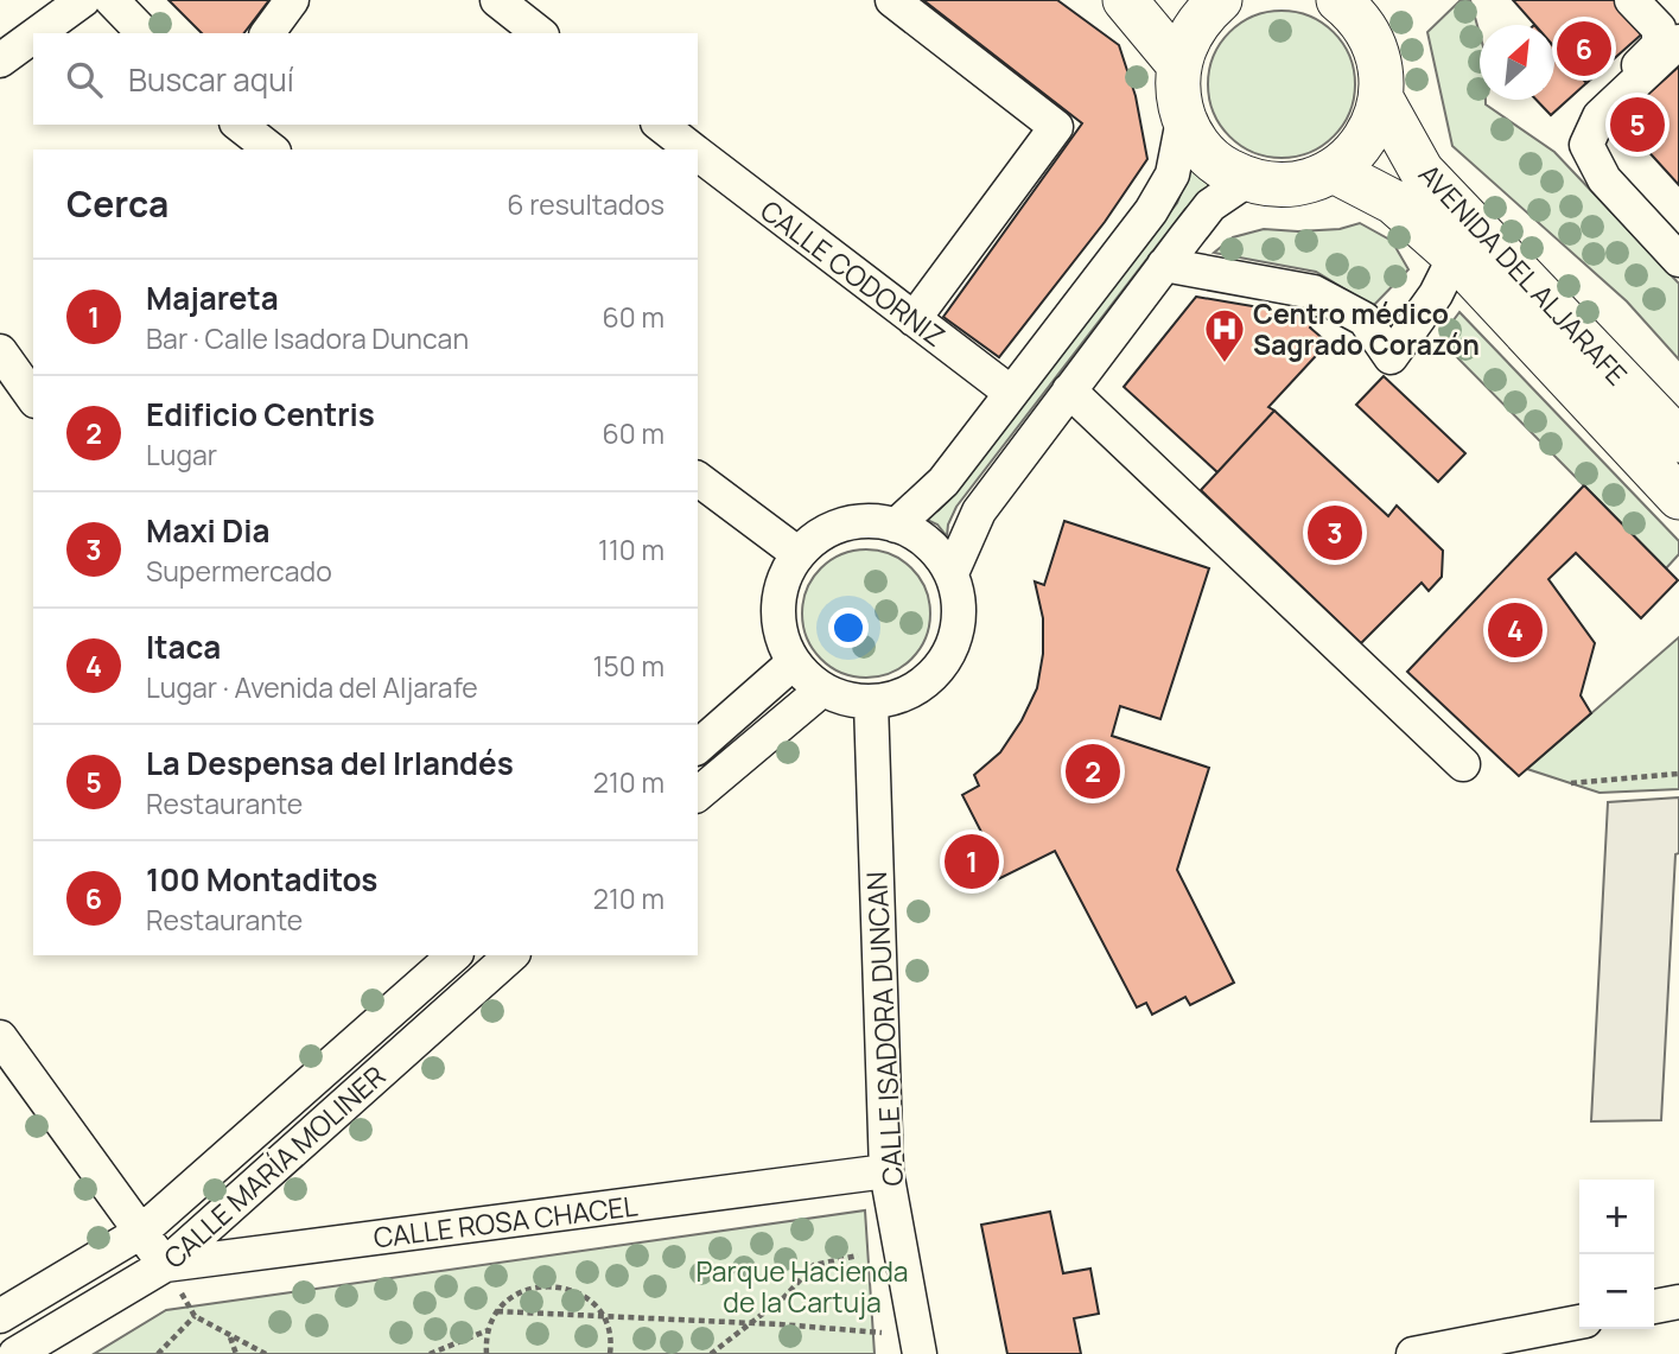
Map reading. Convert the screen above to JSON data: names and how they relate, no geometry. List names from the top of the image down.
{
  "streets": {
    "main road": ["AVENIDA DEL ALJARAFE"],
    "street": [
      "CALLE CODORNIZ",
      "CALLE ISADORA DUNCAN",
      "CALLE MARÍA MOLINER",
      "CALLE ROSA CHACEL"
    ]
  },
  "crossings": [
    ["CALLE ISADORA DUNCAN", "CALLE ROSA CHACEL"],
    ["CALLE MARÍA MOLINER", "CALLE ROSA CHACEL"]
  ],
  "parks": ["Parque Hacienda de la Cartuja"],
  "places": {
    "hospital": ["Centro médico Sagrado Corazón"]
  },
  "north": "top right",
  "page": {
    "pins": [
      "6",
      "5",
      "3",
      "4",
      "2",
      "1"
    ],
    "search": "Buscar aquí",
    "heading": ["Cerca", "6 resultados"],
    "list": [
      {
        "mark": "1",
        "name": "Majareta",
        "note": "Bar · Calle Isadora Duncan",
        "value": "60 m"
      },
      {
        "mark": "2",
        "name": "Edificio Centris",
        "note": "Lugar",
        "value": "60 m"
      },
      {
        "mark": "3",
        "name": "Maxi Dia",
        "note": "Supermercado",
        "value": "110 m"
      },
      {
        "mark": "4",
        "name": "Itaca",
        "note": "Lugar · Avenida del Aljarafe",
        "value": "150 m"
      },
      {
        "mark": "5",
        "name": "La Despensa del Irlandés",
        "note": "Restaurante",
        "value": "210 m"
      },
      {
        "mark": "6",
        "name": "100 Montaditos",
        "note": "Restaurante",
        "value": "210 m"
      }
    ],
    "map_buttons": ["+", "−"]
  }
}
